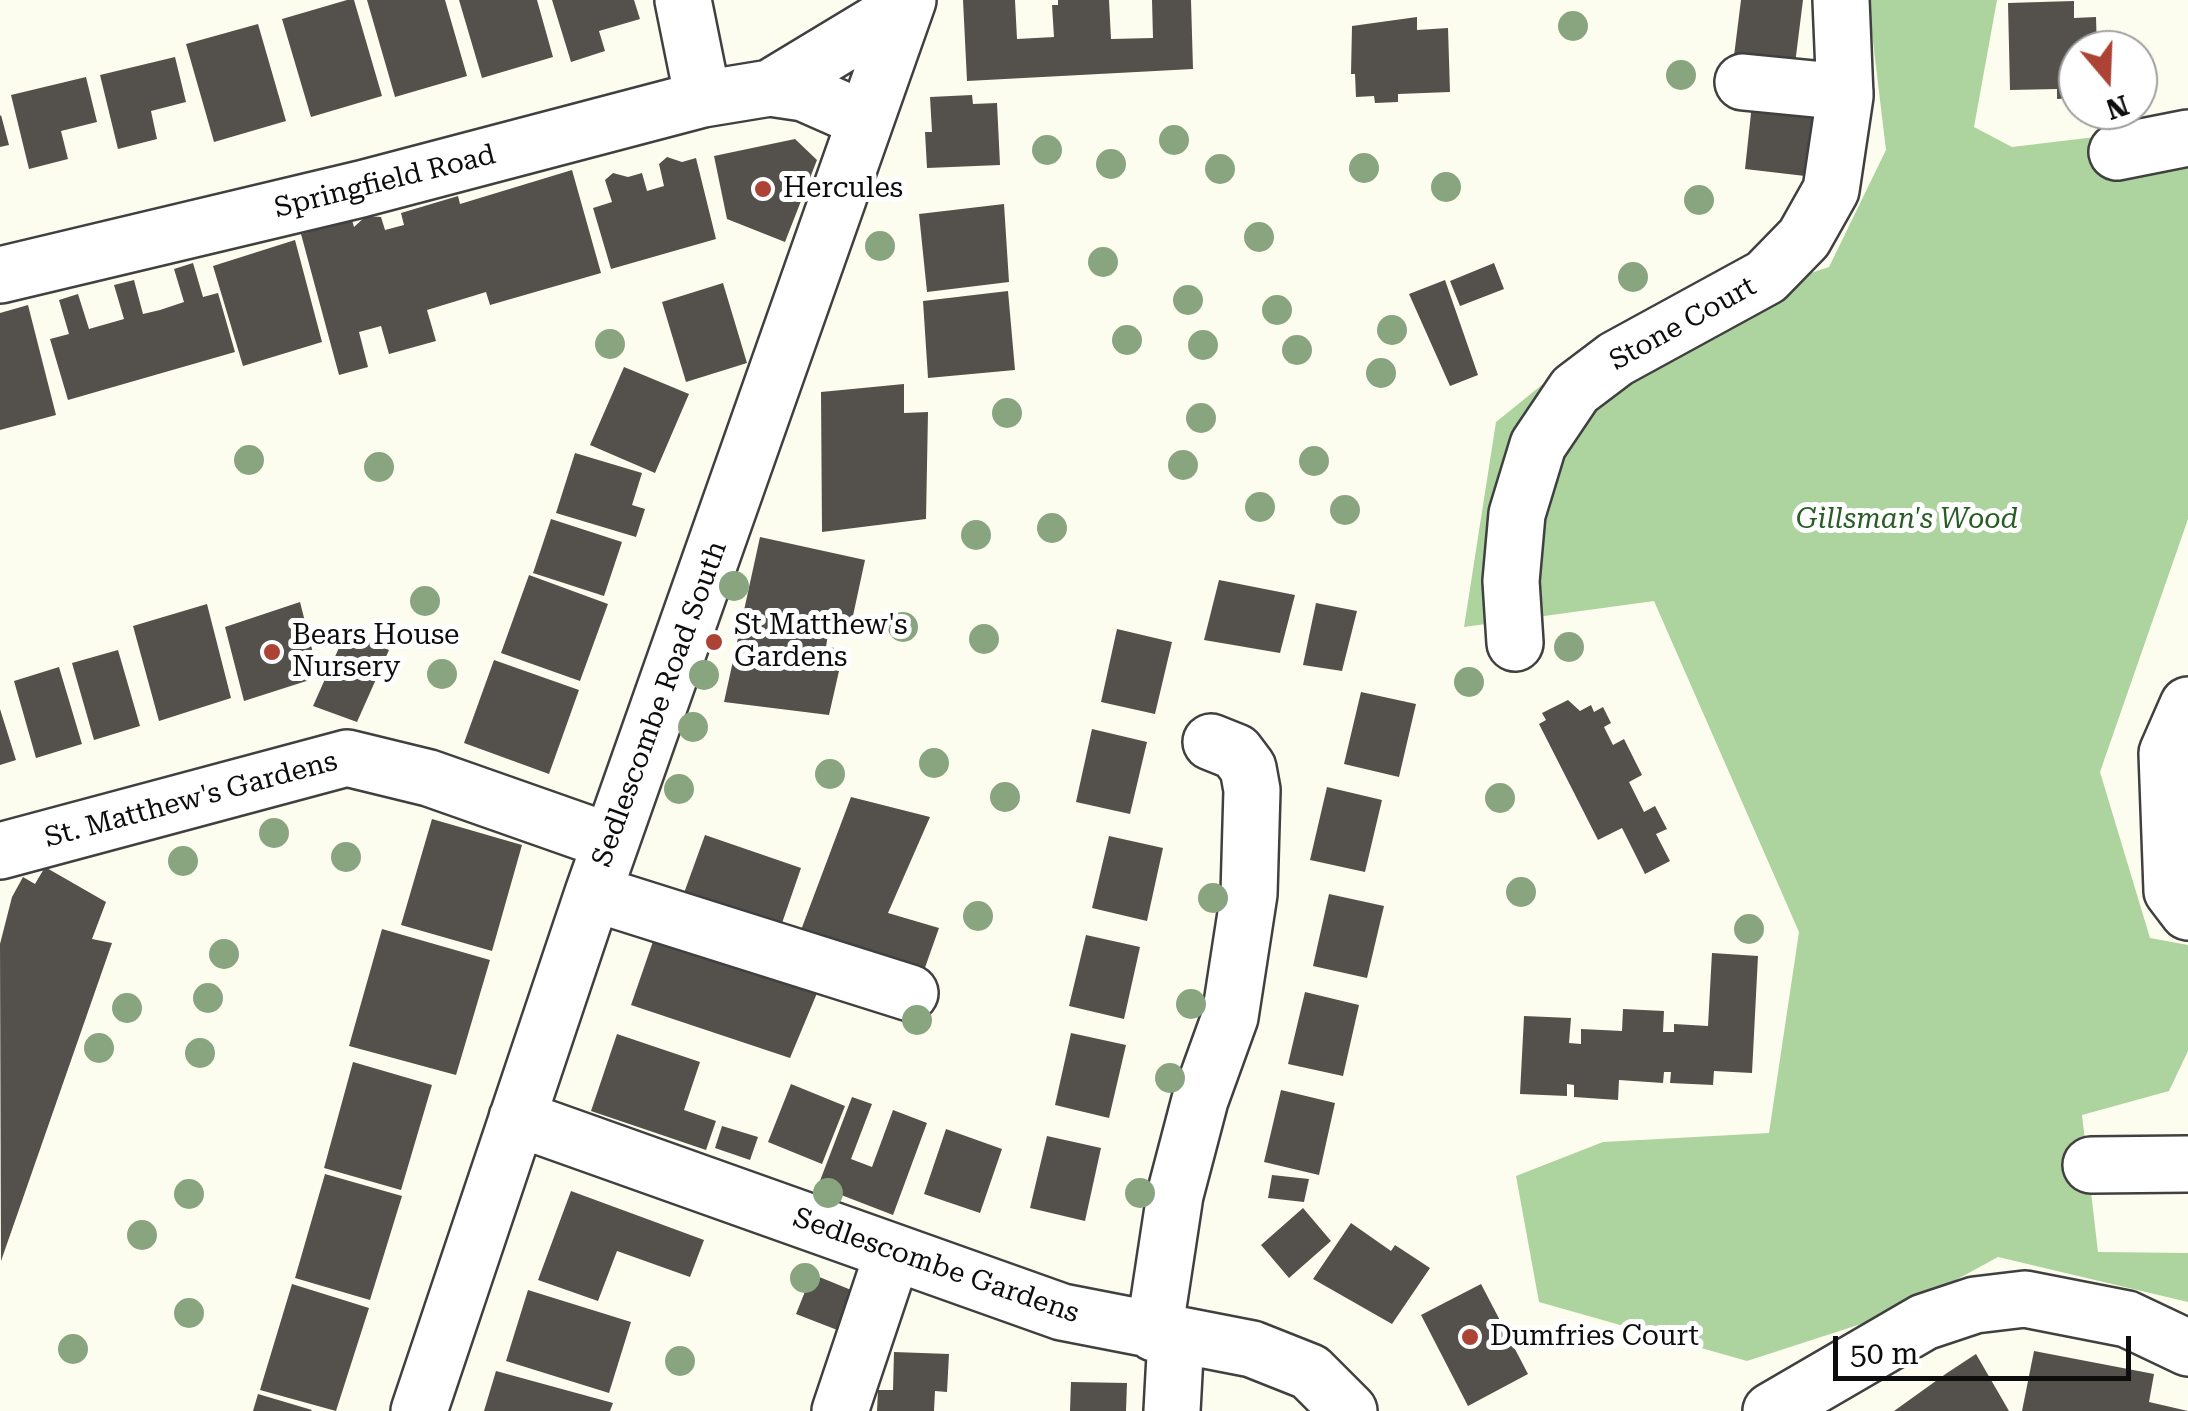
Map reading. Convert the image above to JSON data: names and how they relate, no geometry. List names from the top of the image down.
{
  "streets": {
    "street": [
      "Springfield Road",
      "Stone Court",
      "Sedlescombe Road South",
      "St. Matthew's Gardens",
      "Sedlescombe Gardens"
    ]
  },
  "crossings": [
    ["Springfield Road", "Sedlescombe Road South"],
    ["Sedlescombe Road South", "St. Matthew's Gardens"],
    ["Sedlescombe Road South", "Sedlescombe Gardens"]
  ],
  "parks": ["Gillsman's Wood"],
  "places": [
    "Hercules",
    "St Matthew's Gardens",
    "Bears House Nursery",
    "Dumfries Court"
  ],
  "scale_bar": "50 m",
  "north": "bottom"
}
